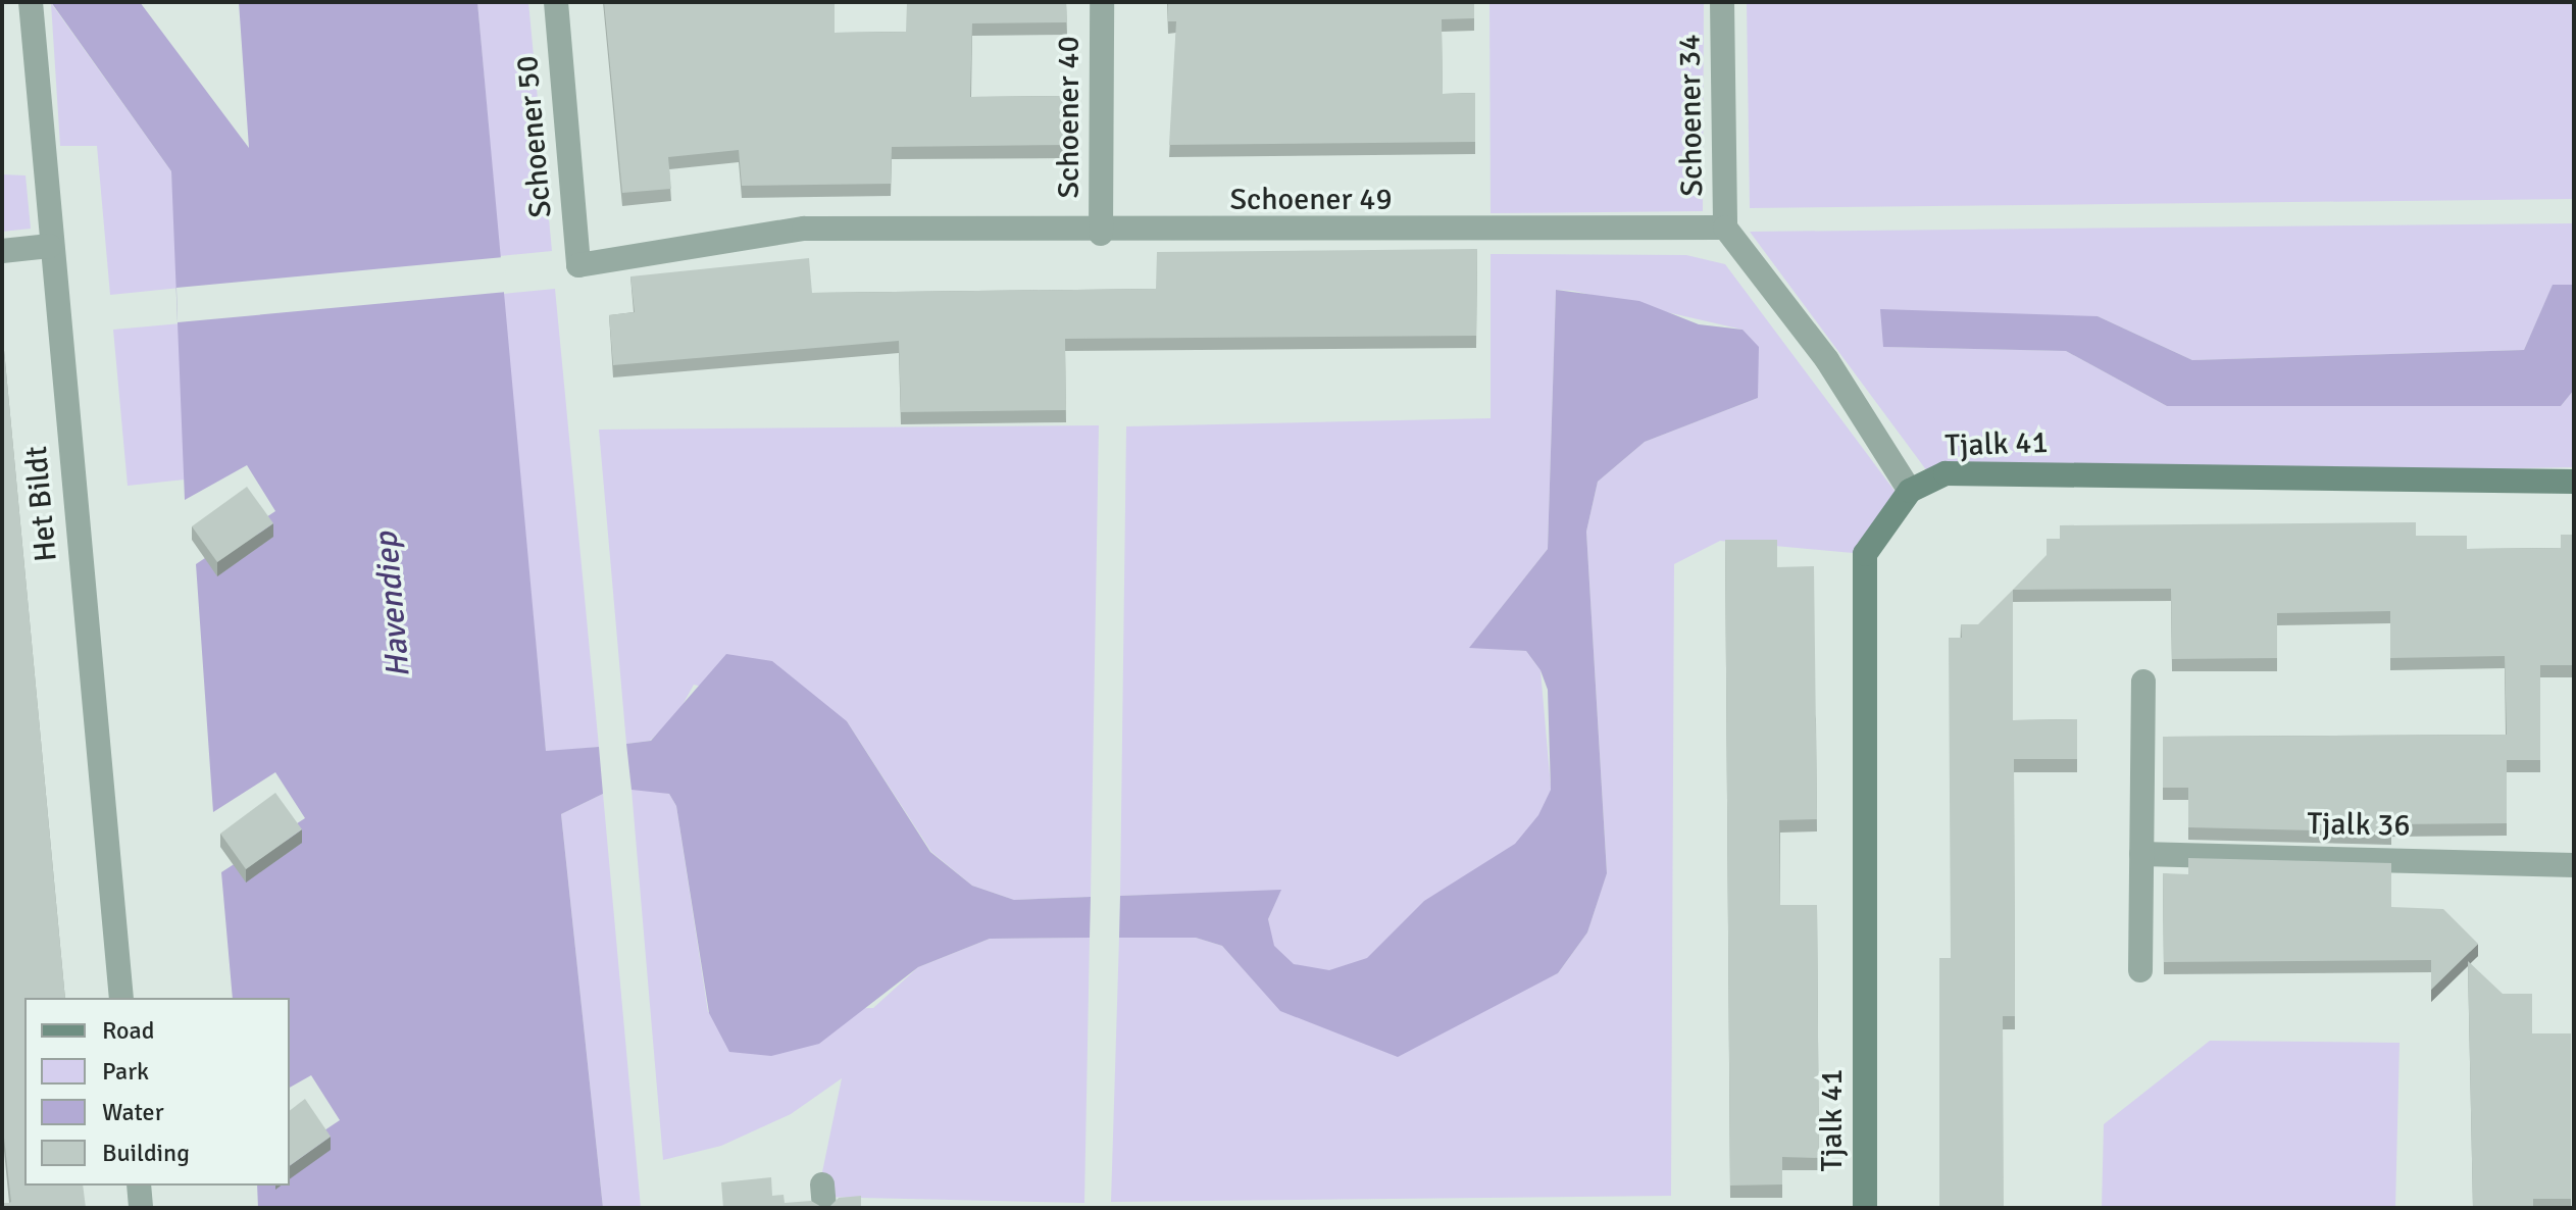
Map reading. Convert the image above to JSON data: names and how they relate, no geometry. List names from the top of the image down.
{
  "streets": {
    "street": [
      "Schoener 34",
      "Schoener 40",
      "Schoener 50",
      "Schoener 49",
      "Tjalk 41",
      "Het Bildt",
      "Tjalk 36"
    ]
  },
  "crossings": [
    ["Schoener 34", "Schoener 49"],
    ["Schoener 40", "Schoener 49"],
    ["Schoener 50", "Schoener 49"]
  ],
  "water": ["Havendiep"],
  "legend": [
    "Road",
    "Park",
    "Water",
    "Building"
  ]
}
